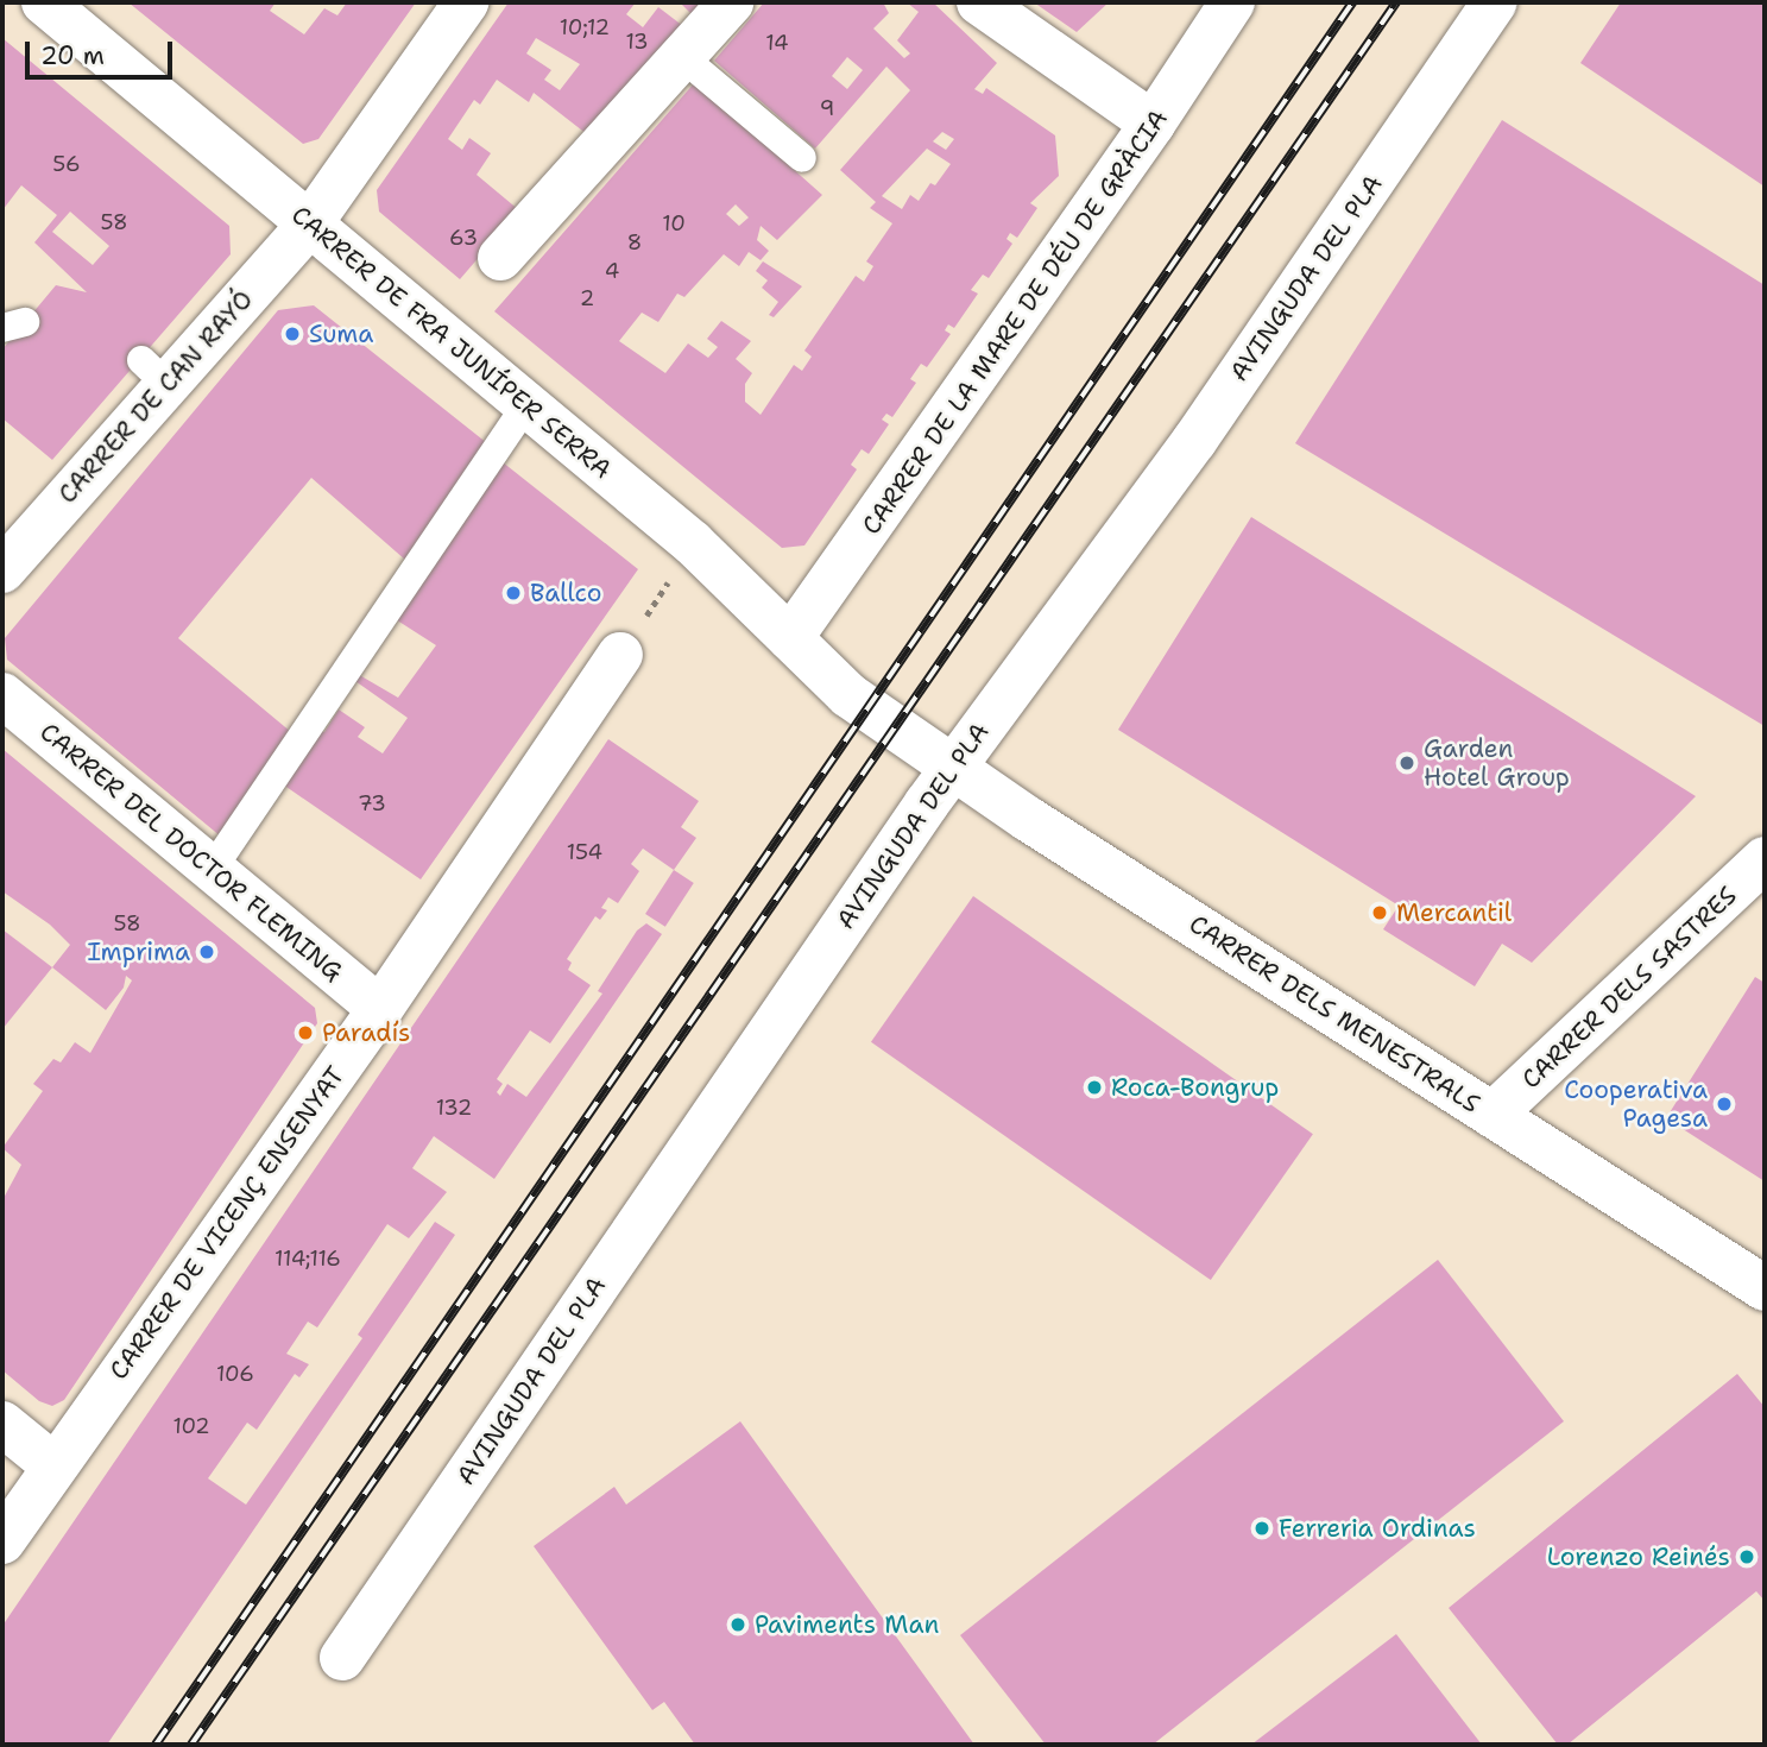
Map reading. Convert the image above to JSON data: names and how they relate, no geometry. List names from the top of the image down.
{
  "streets": {
    "street": [
      "AVINGUDA DEL PLA",
      "CARRER DE LA MARE DE DÉU DE GRÀCIA",
      "CARRER DE FRA JUNÍPER SERRA",
      "CARRER DE CAN RAYÓ",
      "CARRER DEL DOCTOR FLEMING",
      "CARRER DELS SASTRES",
      "CARRER DELS MENESTRALS",
      "CARRER DE VICENÇ ENSENYAT"
    ]
  },
  "crossings": [
    ["AVINGUDA DEL PLA", "CARRER DELS MENESTRALS"],
    ["CARRER DE LA MARE DE DÉU DE GRÀCIA", "CARRER DE FRA JUNÍPER SERRA"],
    ["CARRER DE FRA JUNÍPER SERRA", "CARRER DE CAN RAYÓ"],
    ["CARRER DE FRA JUNÍPER SERRA", "CARRER DELS MENESTRALS"],
    ["CARRER DEL DOCTOR FLEMING", "CARRER DE VICENÇ ENSENYAT"],
    ["CARRER DELS SASTRES", "CARRER DELS MENESTRALS"]
  ],
  "places": [
    "Suma",
    "Ballco",
    "Garden Hotel Group",
    "Mercantil",
    "Imprima",
    "Paradís",
    "Roca-Bongrup",
    "Cooperativa Pagesa",
    "Ferreria Ordinas",
    "Lorenzo Reinés",
    "Paviments Man"
  ],
  "house_numbers": [
    "10;12",
    "13",
    "14",
    "9",
    "56",
    "58",
    "10",
    "63",
    "8",
    "4",
    "2",
    "73",
    "154",
    "58",
    "132",
    "114;116",
    "106",
    "102"
  ],
  "scale_bar": "20 m"
}
